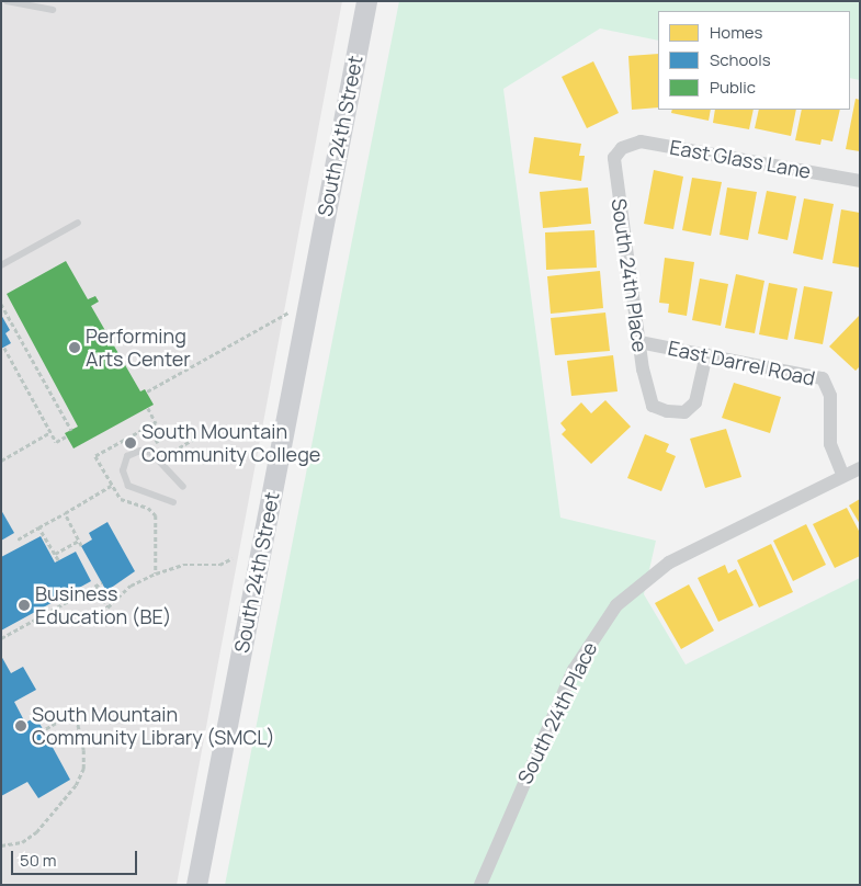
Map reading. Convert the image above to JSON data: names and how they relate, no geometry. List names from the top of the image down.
{
  "streets": {
    "main road": ["South 24th Street"],
    "street": ["East Glass Lane", "South 24th Place", "East Darrel Road"]
  },
  "crossings": [
    ["East Glass Lane", "South 24th Place"],
    ["South 24th Place", "East Darrel Road"]
  ],
  "places": [
    "Performing Arts Center",
    "South Mountain Community College",
    "Business Education (BE)",
    "South Mountain Community Library (SMCL)"
  ],
  "legend": ["Homes", "Schools", "Public"],
  "scale_bar": "50 m"
}
